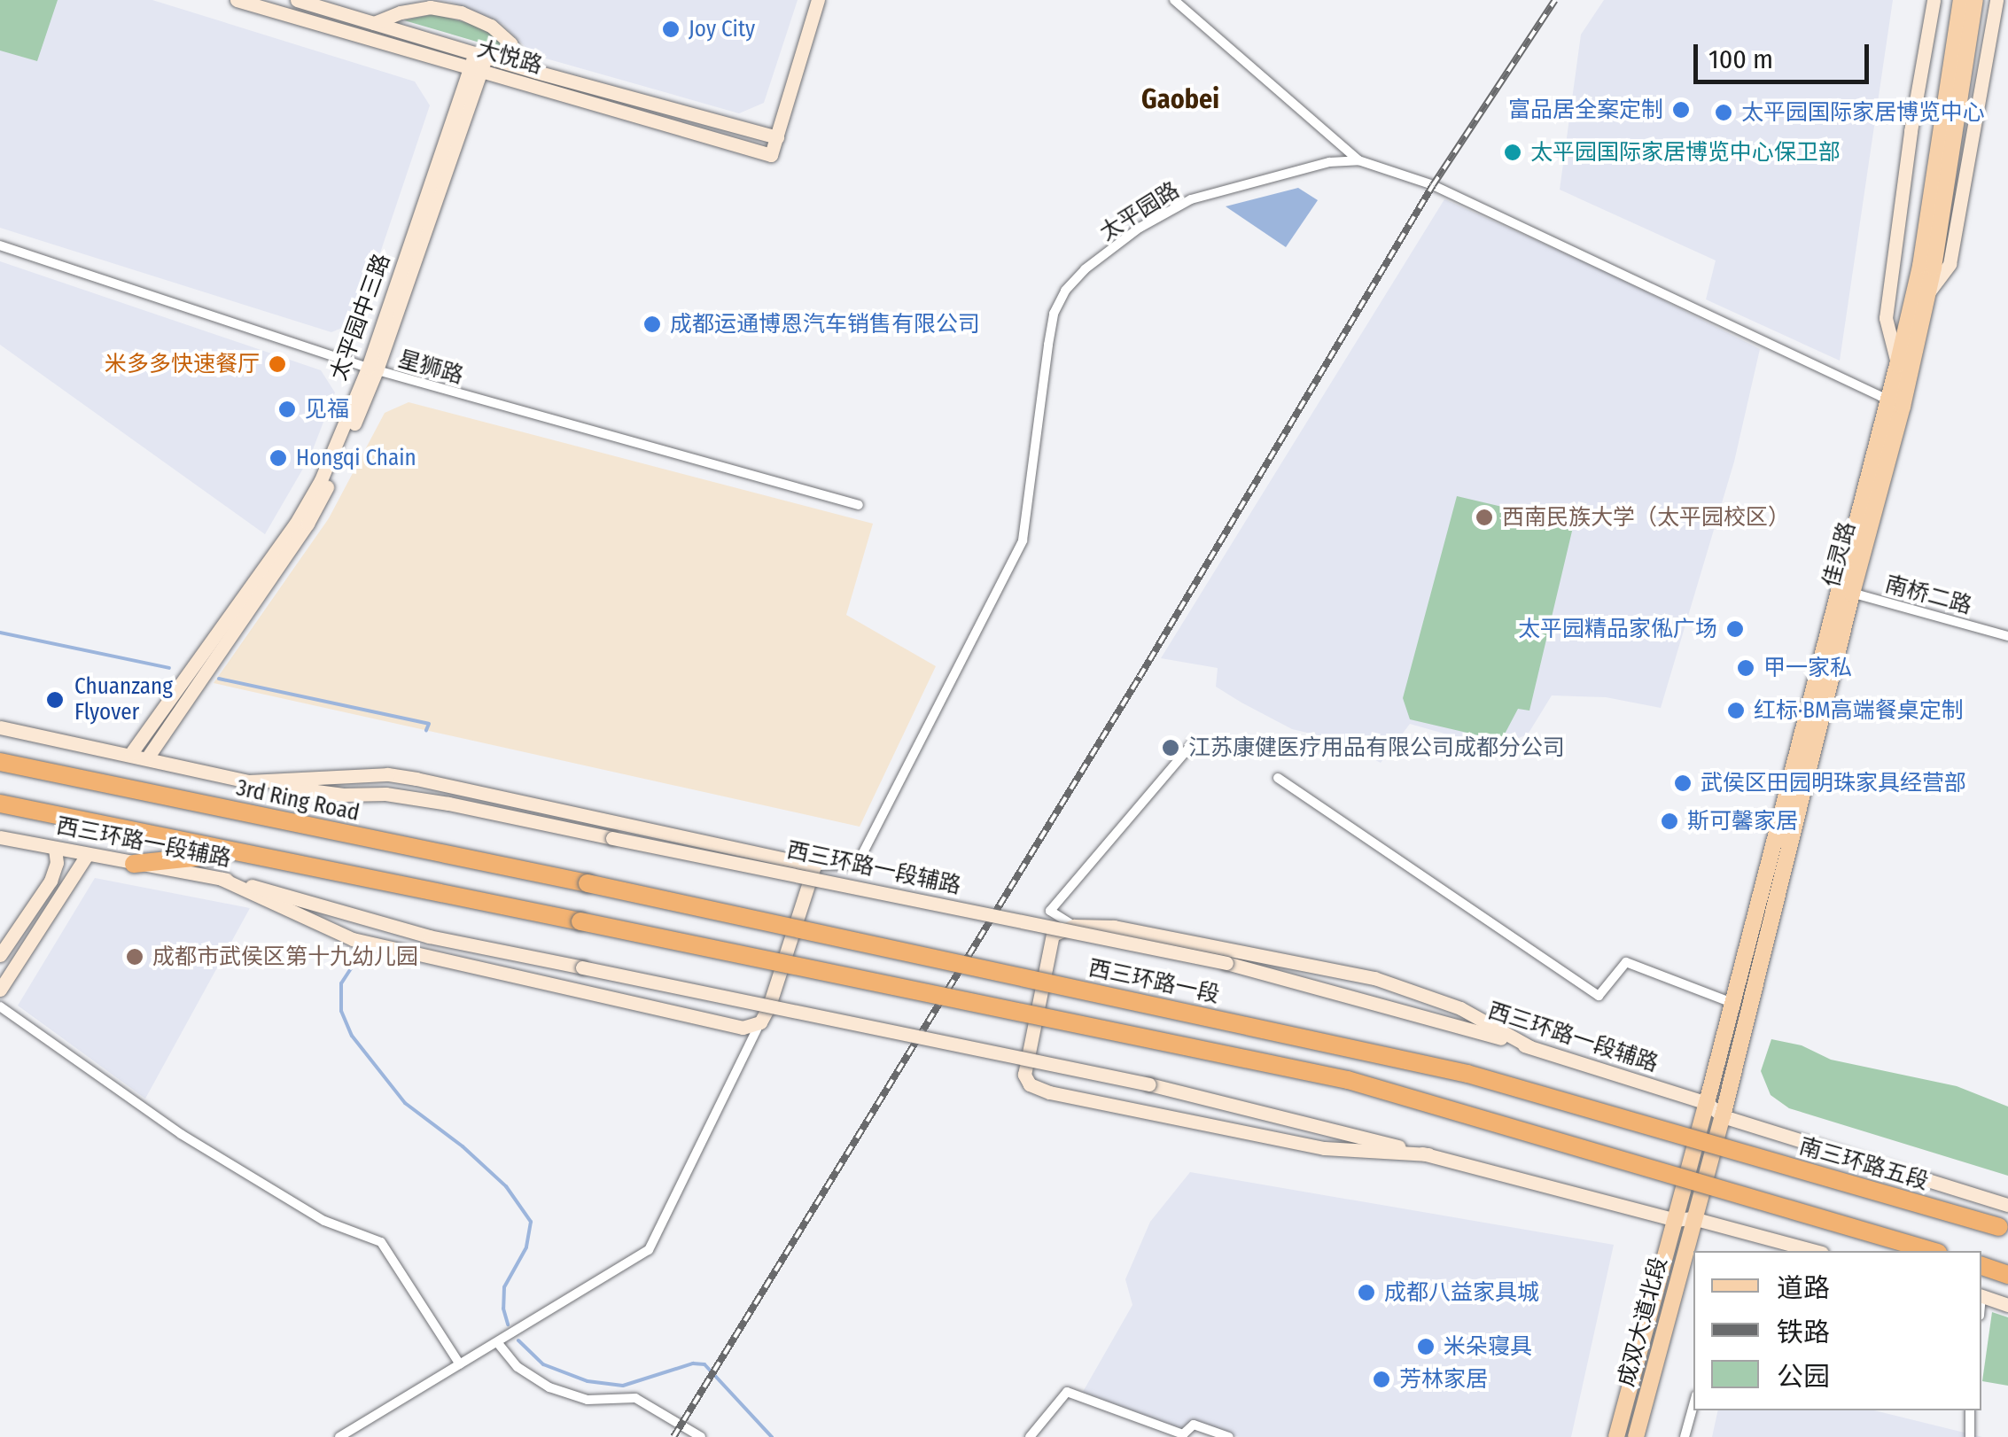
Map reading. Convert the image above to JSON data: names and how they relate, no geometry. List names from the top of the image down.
{
  "streets": {
    "highway": ["3rd Ring Road", "西三环路一段", "南三环路五段"],
    "main road": [
      "大悦路",
      "太平园中三路",
      "佳灵路",
      "西三环路一段辅路",
      "成双大道北段"
    ],
    "street": ["太平园路", "星狮路", "南桥二路"]
  },
  "crossings": [
    ["大悦路", "太平园中三路"],
    ["太平园路", "佳灵路"],
    ["太平园中三路", "星狮路"],
    ["太平园中三路", "西三环路一段辅路"],
    ["佳灵路", "南桥二路"],
    ["佳灵路", "西三环路一段辅路"],
    ["佳灵路", "成双大道北段"],
    ["3rd Ring Road", "西三环路一段"],
    ["西三环路一段辅路", "成双大道北段"],
    ["西三环路一段", "南三环路五段"]
  ],
  "districts": ["Gaobei"],
  "places": [
    "Joy City",
    "富品居全案定制",
    "太平园国际家居博览中心",
    "太平园国际家居博览中心保卫部",
    "成都运通博恩汽车销售有限公司",
    "米多多快速餐厅",
    "见福",
    "Hongqi Chain",
    "西南民族大学（太平园校区）",
    "太平园精品家俬广场",
    "甲一家私",
    "Chuanzang Flyover",
    "红标·BM高端餐桌定制",
    "江苏康健医疗用品有限公司成都分公司",
    "武侯区田园明珠家具经营部",
    "斯可馨家居",
    "成都市武侯区第十九幼儿园",
    "成都八益家具城",
    "米朵寝具",
    "芳林家居"
  ],
  "legend": ["道路", "铁路", "公园"],
  "scale_bar": "100 m"
}
